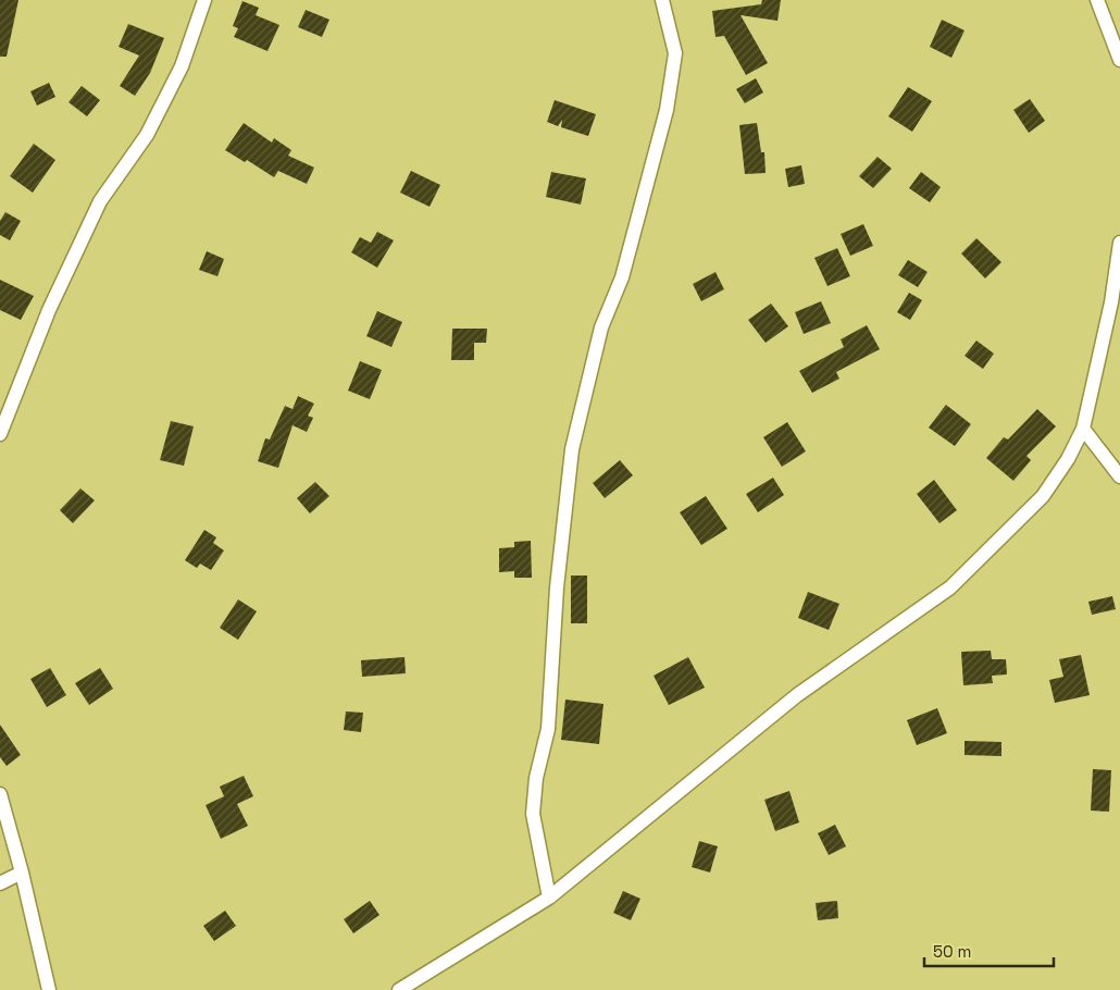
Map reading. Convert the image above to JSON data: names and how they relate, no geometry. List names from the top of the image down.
{
  "scale_bar": "50 m"
}
